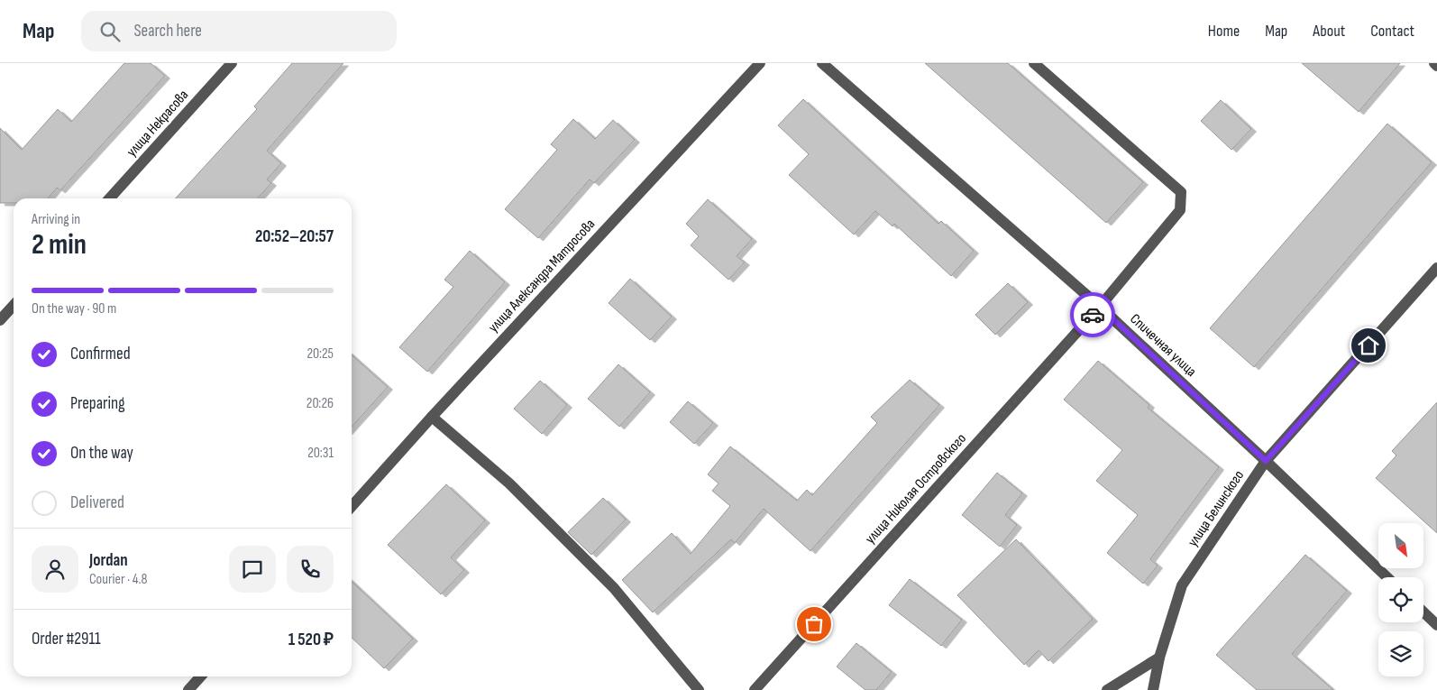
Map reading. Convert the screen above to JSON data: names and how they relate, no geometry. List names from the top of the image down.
{
  "streets": {
    "street": [
      "улица Некрасова",
      "улица Александра Матросова",
      "Спичечная улица",
      "улица Николая Островского",
      "улица Белинского"
    ]
  },
  "crossings": [
    ["Спичечная улица", "улица Николая Островского"],
    ["Спичечная улица", "улица Белинского"]
  ],
  "north": "bottom right",
  "page": {
    "header": "Map",
    "search": "Search here",
    "nav": [
      "Home",
      "Map",
      "About",
      "Contact"
    ],
    "heading": ["2 min", "Arriving in", "20:52–20:57"],
    "panel": [
      "Jordan",
      "Courier · 4.8",
      "Order #2911",
      "1 520 ₽"
    ],
    "bar": "On the way · 90 m",
    "list": [
      ["Confirmed", "20:25"],
      ["Preparing", "20:26"],
      ["On the way", "20:31"],
      "Delivered"
    ]
  }
}
